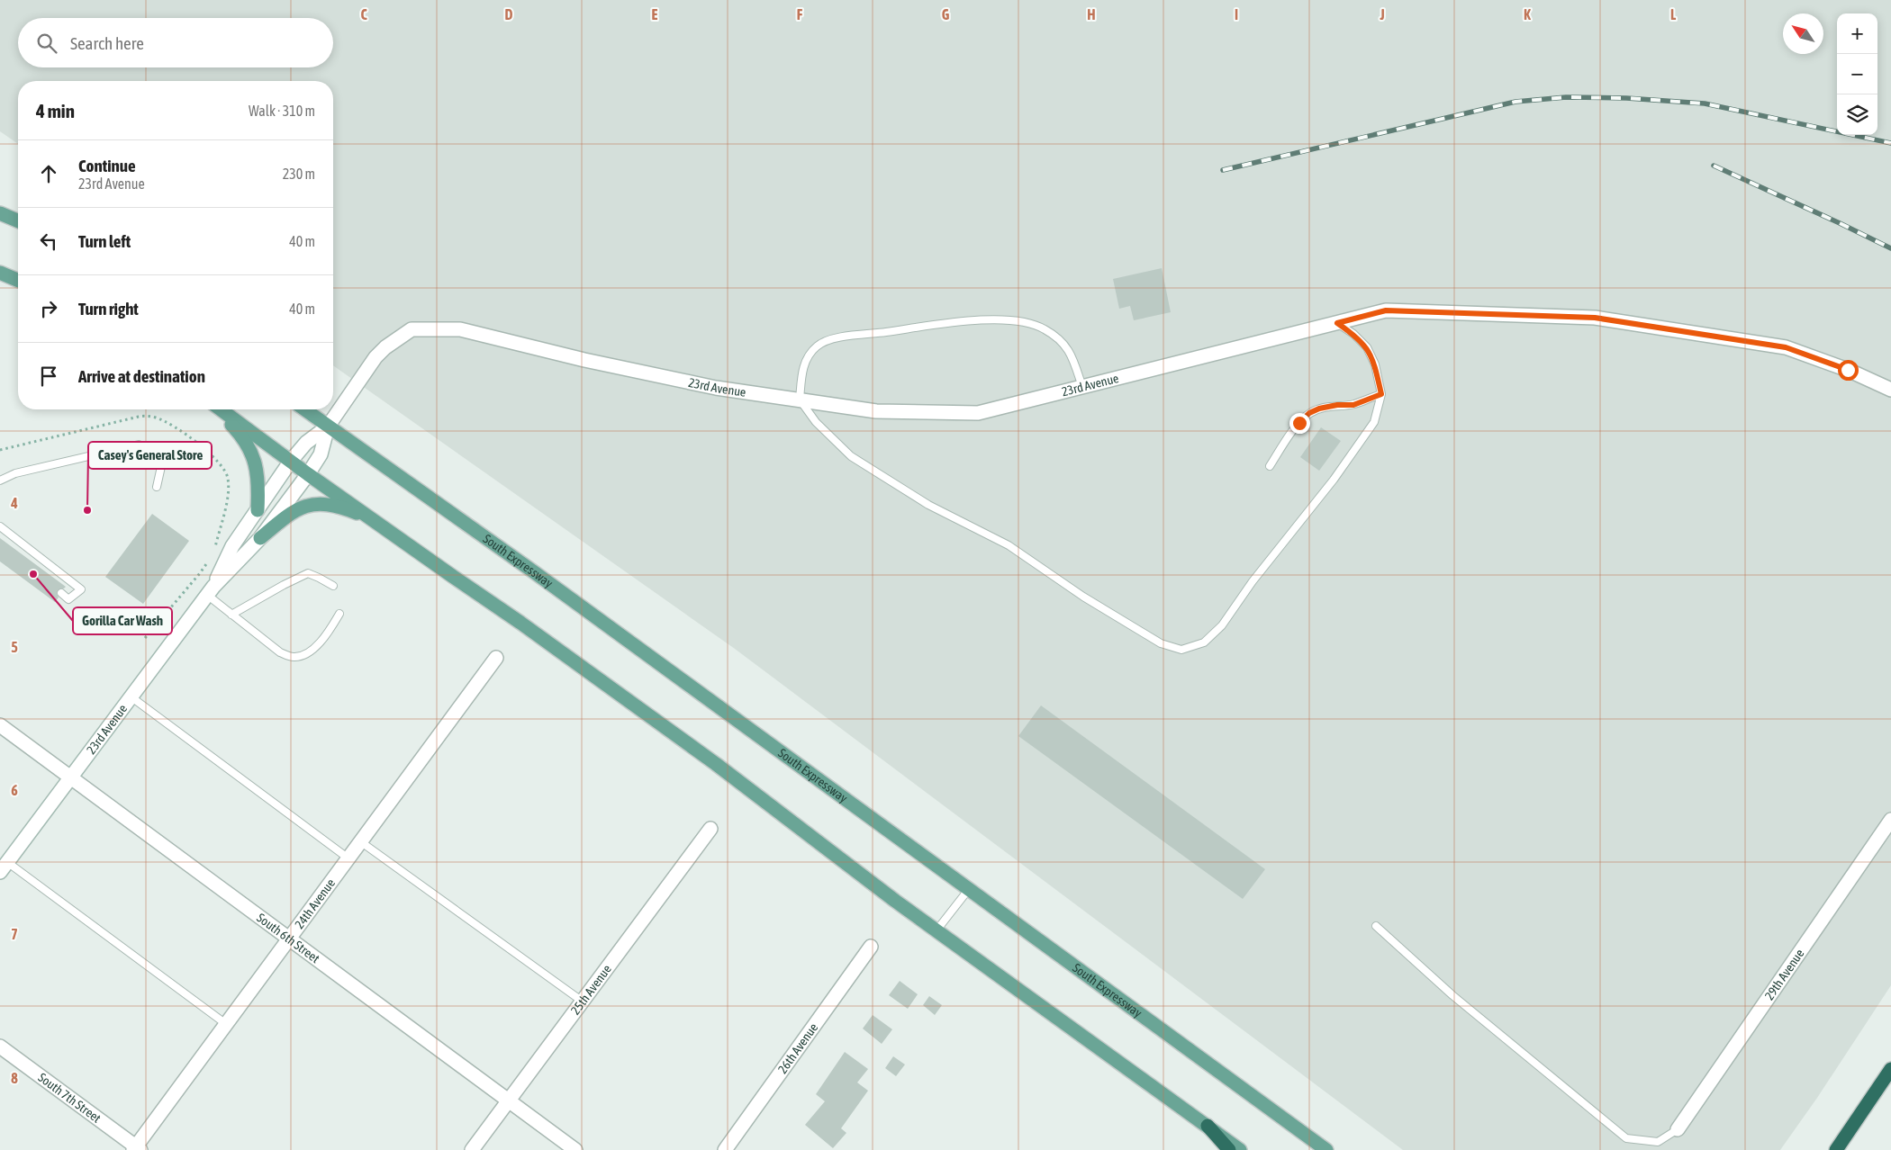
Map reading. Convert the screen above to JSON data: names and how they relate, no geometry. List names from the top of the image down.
{
  "streets": {
    "main road": ["South Expressway"],
    "street": [
      "23rd Avenue",
      "24th Avenue",
      "South 6th Street",
      "29th Avenue",
      "25th Avenue",
      "26th Avenue",
      "South 7th Street"
    ]
  },
  "crossings": [
    ["23rd Avenue", "South Expressway"],
    ["23rd Avenue", "South 6th Street"],
    ["24th Avenue", "South 6th Street"],
    ["24th Avenue", "South 7th Street"],
    ["South 6th Street", "25th Avenue"]
  ],
  "places": ["Casey's General Store", "Gorilla Car Wash"],
  "north": "top left",
  "page": {
    "map_buttons": ["+", "−"],
    "search": "Search here",
    "heading": ["4 min", "Walk · 310 m"],
    "list": [
      ["Continue", "23rd Avenue", "230 m"],
      ["Turn left", "40 m"],
      ["Turn right", "40 m"],
      "Arrive at destination"
    ]
  },
  "grid": {
    "columns": [
      "C",
      "D",
      "E",
      "F",
      "G",
      "H",
      "I",
      "J",
      "K",
      "L"
    ],
    "rows": [
      "4",
      "5",
      "6",
      "7",
      "8"
    ]
  }
}
